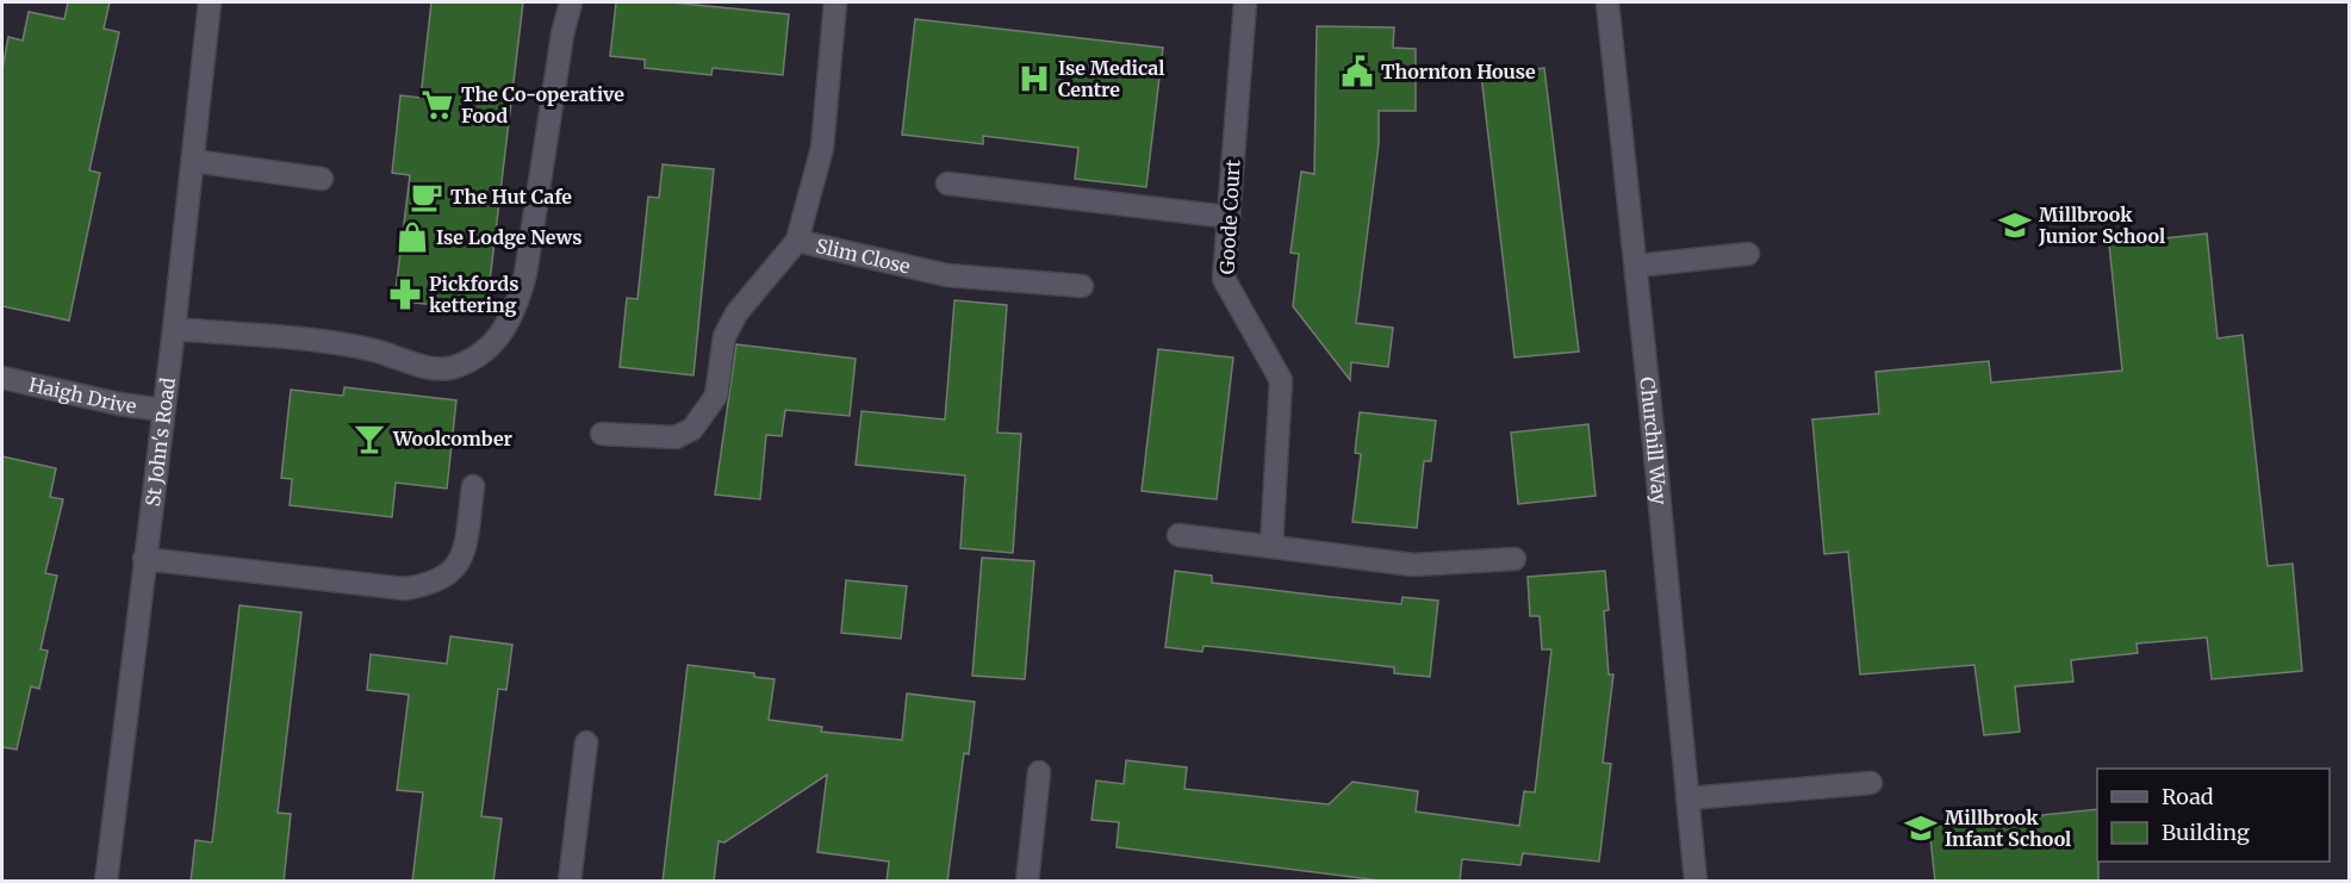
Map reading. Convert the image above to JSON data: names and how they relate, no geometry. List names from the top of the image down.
{
  "streets": {
    "street": [
      "Goode Court",
      "Slim Close",
      "Haigh Drive",
      "Churchill Way",
      "St John's Road"
    ]
  },
  "crossings": [
    ["Haigh Drive", "St John's Road"]
  ],
  "places": {
    "public building": ["Thornton House"],
    "hospital": ["Ise Medical Centre"],
    "supermarket": ["The Co-operative Food"],
    "cafe": ["The Hut Cafe"],
    "school or university": ["Millbrook Junior School", "Millbrook Infant School"],
    "shop": ["Ise Lodge News"],
    "pharmacy": ["Pickfords kettering"],
    "bar": ["Woolcomber"]
  },
  "legend": ["Road", "Building"]
}
